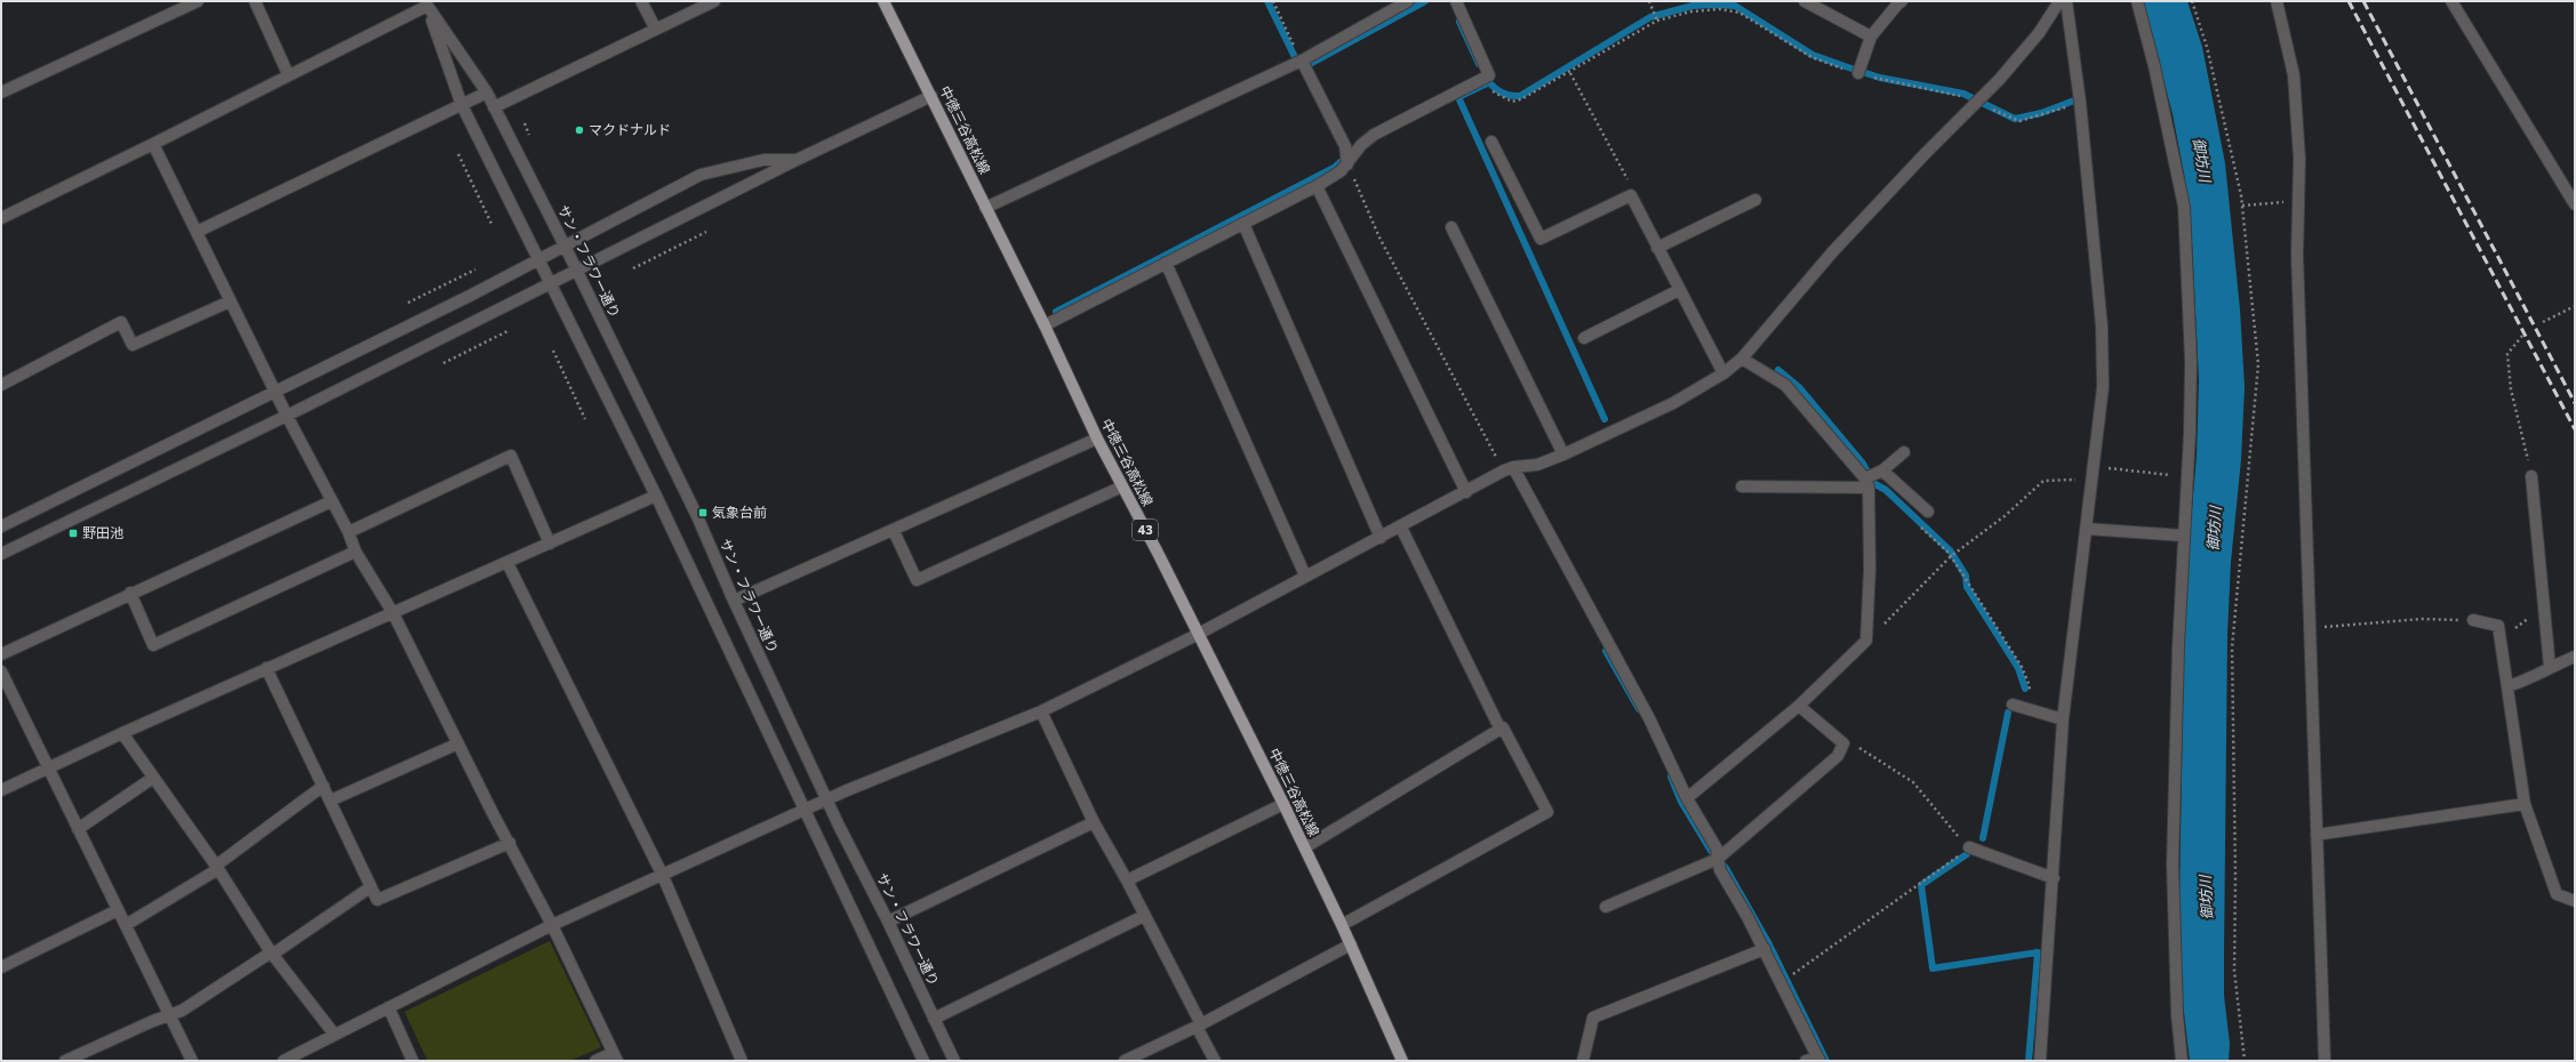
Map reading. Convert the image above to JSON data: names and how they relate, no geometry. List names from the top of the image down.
{
  "streets": {
    "main road": ["中徳三谷高松線", "43"],
    "street": ["サン・フラワー通り"]
  },
  "water": ["御坊川"],
  "places": {
    "other": ["マクドナルド"],
    "transit": ["気象台前", "野田池"]
  }
}
